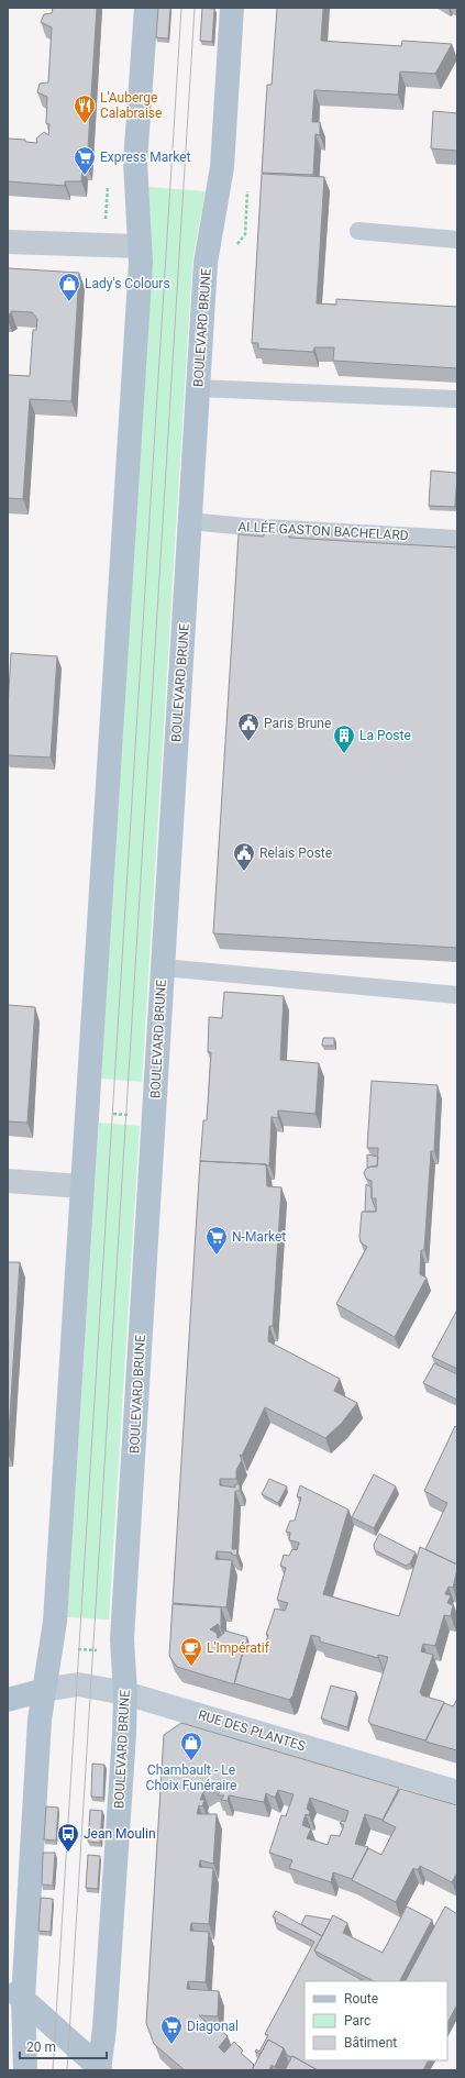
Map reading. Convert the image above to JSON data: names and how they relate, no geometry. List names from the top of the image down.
{
  "streets": {
    "main road": ["BOULEVARD BRUNE"],
    "street": ["RUE DES PLANTES"],
    "lane": ["ALLÉE GASTON BACHELARD"]
  },
  "crossings": [
    ["BOULEVARD BRUNE", "ALLÉE GASTON BACHELARD"],
    ["BOULEVARD BRUNE", "RUE DES PLANTES"]
  ],
  "places": {
    "restaurant": ["L'Auberge Calabraise"],
    "supermarket": ["Express Market", "N-Market", "Diagonal"],
    "shop": ["Lady's Colours", "Chambault - Le Choix Funéraire"],
    "public building": ["Paris Brune", "Relais Poste"],
    "building": ["La Poste"],
    "cafe": ["L'Impératif"],
    "bus stop": ["Jean Moulin"]
  },
  "legend": ["Route", "Parc", "Bâtiment"],
  "scale_bar": "20 m"
}
